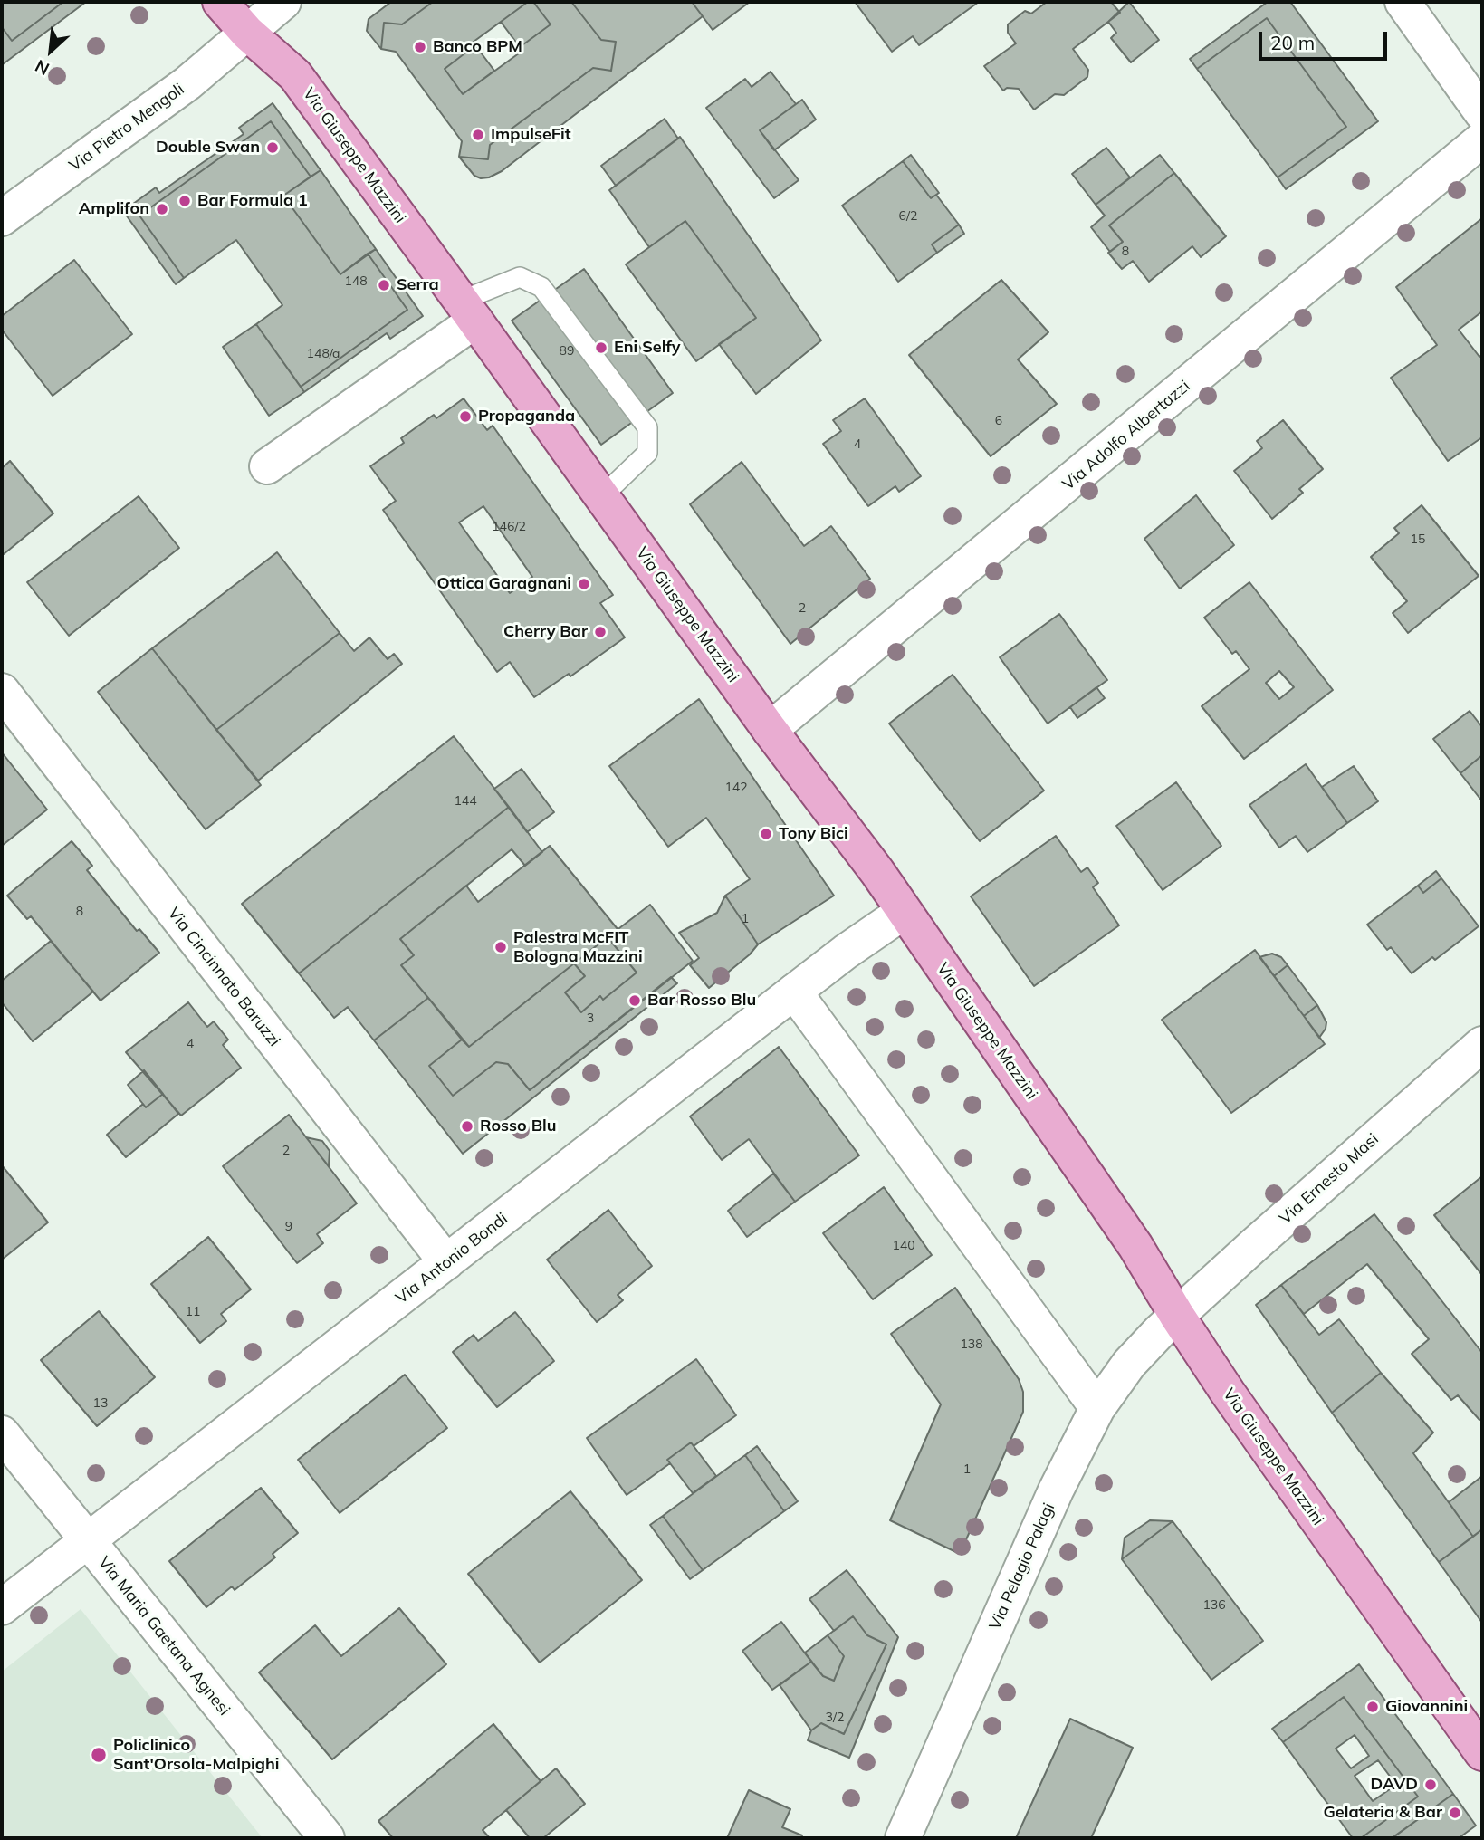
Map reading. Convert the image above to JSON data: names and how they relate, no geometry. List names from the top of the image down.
{
  "streets": {
    "main road": ["Via Giuseppe Mazzini"],
    "street": [
      "Via Pietro Mengoli",
      "Via Adolfo Albertazzi",
      "Via Cincinnato Baruzzi",
      "Via Ernesto Masi",
      "Via Antonio Bondi",
      "Via Pelagio Palagi",
      "Via Maria Gaetana Agnesi"
    ]
  },
  "crossings": [
    ["Via Pietro Mengoli", "Via Giuseppe Mazzini"],
    ["Via Giuseppe Mazzini", "Via Adolfo Albertazzi"],
    ["Via Giuseppe Mazzini", "Via Ernesto Masi"],
    ["Via Giuseppe Mazzini", "Via Antonio Bondi"],
    ["Via Giuseppe Mazzini", "Via Pelagio Palagi"],
    ["Via Cincinnato Baruzzi", "Via Antonio Bondi"],
    ["Via Ernesto Masi", "Via Pelagio Palagi"],
    ["Via Antonio Bondi", "Via Maria Gaetana Agnesi"]
  ],
  "places": [
    "Banco BPM",
    "ImpulseFit",
    "Double Swan",
    "Bar Formula 1",
    "Amplifon",
    "Serra",
    "Eni Selfy",
    "Propaganda",
    "Ottica Garagnani",
    "Cherry Bar",
    "Tony Bici",
    "Palestra McFIT Bologna Mazzini",
    "Bar Rosso Blu",
    "Rosso Blu",
    "Giovannini",
    "Policlinico Sant'Orsola-Malpighi",
    "DAVD",
    "Gelateria & Bar"
  ],
  "house_numbers": [
    "6/2",
    "8",
    "148",
    "89",
    "148/a",
    "6",
    "4",
    "146/2",
    "15",
    "2",
    "142",
    "144",
    "8",
    "1",
    "3",
    "4",
    "2",
    "9",
    "140",
    "11",
    "138",
    "13",
    "1",
    "136",
    "3/2"
  ],
  "scale_bar": "20 m",
  "north": "bottom left"
}
